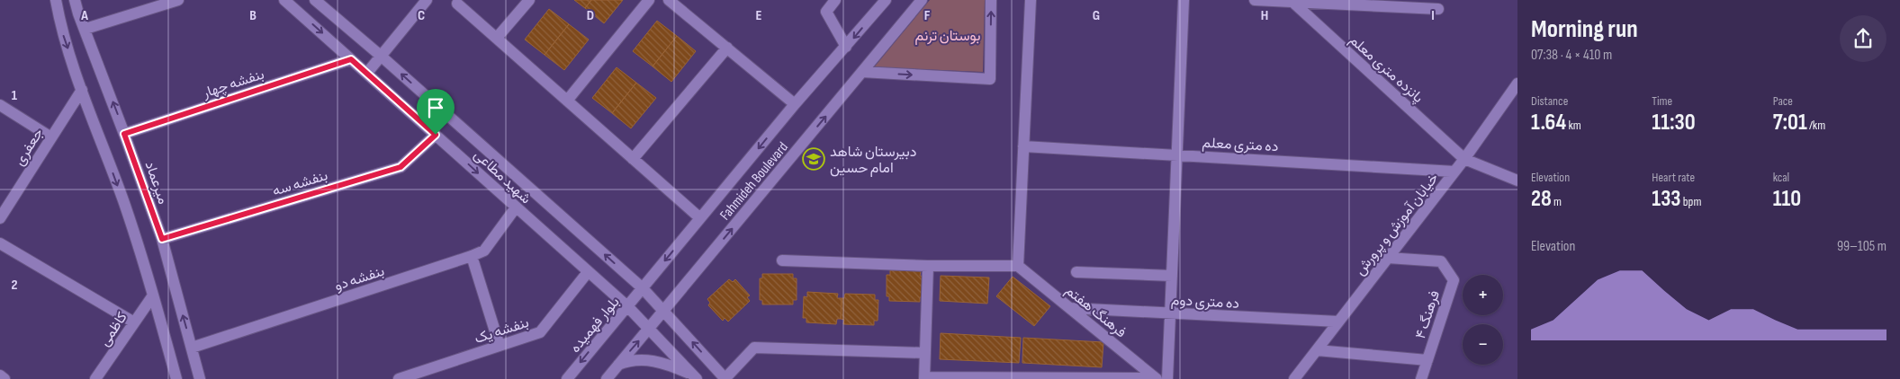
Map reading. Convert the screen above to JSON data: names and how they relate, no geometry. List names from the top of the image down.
{
  "streets": {
    "street": [
      "پانزده متری معلم",
      "بنفشه چهار",
      "ده متری معلم",
      "جعفری",
      "شهید مطاعی",
      "Fahmideh Boulevard",
      "میرعماد",
      "بنفشه سه",
      "خیابان آموزش و پرورش",
      "بنفشه دو",
      "ده متری دوم",
      "فرهنگ هفتم",
      "فرهنگ ۴",
      "بلوار فهمیده",
      "کاظمی",
      "بنفشه یک"
    ]
  },
  "crossings": [
    ["پانزده متری معلم", "خیابان آموزش و پرورش"],
    ["بنفشه چهار", "شهید مطاعی"],
    ["بنفشه چهار", "میرعماد"],
    ["ده متری معلم", "خیابان آموزش و پرورش"],
    ["شهید مطاعی", "Fahmideh Boulevard"],
    ["شهید مطاعی", "بنفشه سه"],
    ["شهید مطاعی", "بنفشه دو"],
    ["شهید مطاعی", "بلوار فهمیده"],
    ["شهید مطاعی", "بنفشه یک"],
    ["Fahmideh Boulevard", "بلوار فهمیده"],
    ["میرعماد", "بنفشه سه"],
    ["میرعماد", "بنفشه دو"],
    ["خیابان آموزش و پرورش", "ده متری دوم"],
    ["خیابان آموزش و پرورش", "فرهنگ ۴"],
    ["ده متری دوم", "فرهنگ هفتم"]
  ],
  "one_way": ["بلوار فهمیده"],
  "parks": ["بوستان ترنم"],
  "places": {
    "school or university": ["دبیرستان شاهد امام حسین"]
  },
  "page": {
    "heading": ["Morning run", "07:38 · 4 × 410 m"],
    "stats": [
      ["Distance", "1.64 km"],
      ["Time", "11:30"],
      ["Pace", "7:01 /km"],
      ["Elevation", "28 m"],
      ["Heart rate", "133 bpm"],
      ["kcal", "110"]
    ],
    "chart": ["Elevation", "99–105 m"],
    "map_buttons": ["+", "−"]
  },
  "grid": {
    "columns": [
      "A",
      "B",
      "C",
      "D",
      "E",
      "F",
      "G",
      "H",
      "I"
    ],
    "rows": ["1", "2"]
  }
}
